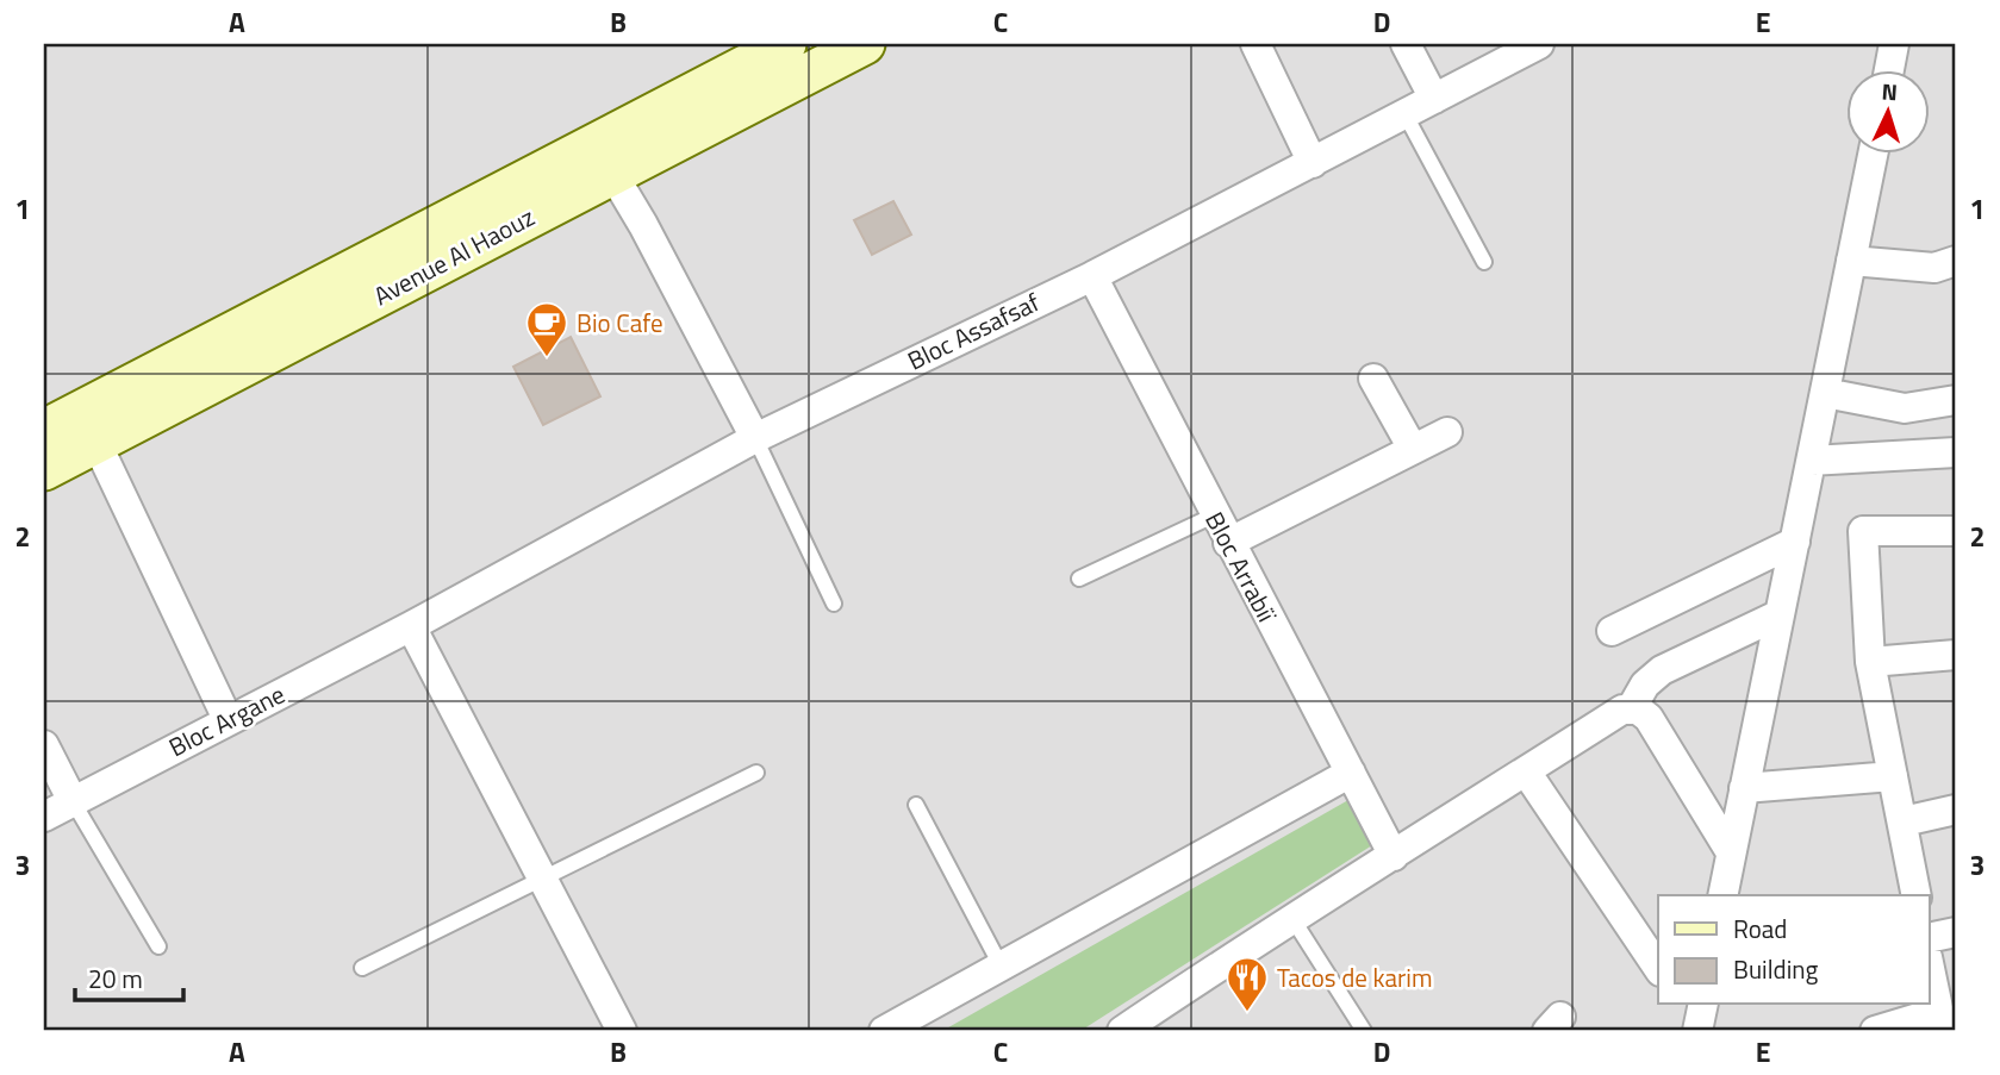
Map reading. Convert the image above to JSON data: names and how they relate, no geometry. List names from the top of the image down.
{
  "streets": {
    "main road": ["Avenue Al Haouz"],
    "street": ["Bloc Assafsaf", "Bloc Arrabiï", "Bloc Argane"]
  },
  "crossings": [
    ["Bloc Assafsaf", "Bloc Arrabiï"],
    ["Bloc Assafsaf", "Bloc Argane"]
  ],
  "places": {
    "cafe": ["Bio Cafe"],
    "restaurant": ["Tacos de karim"]
  },
  "legend": ["Road", "Building"],
  "scale_bar": "20 m",
  "north": "top",
  "grid": {
    "columns": [
      "A",
      "B",
      "C",
      "D",
      "E"
    ],
    "rows": ["1", "2", "3"]
  }
}
